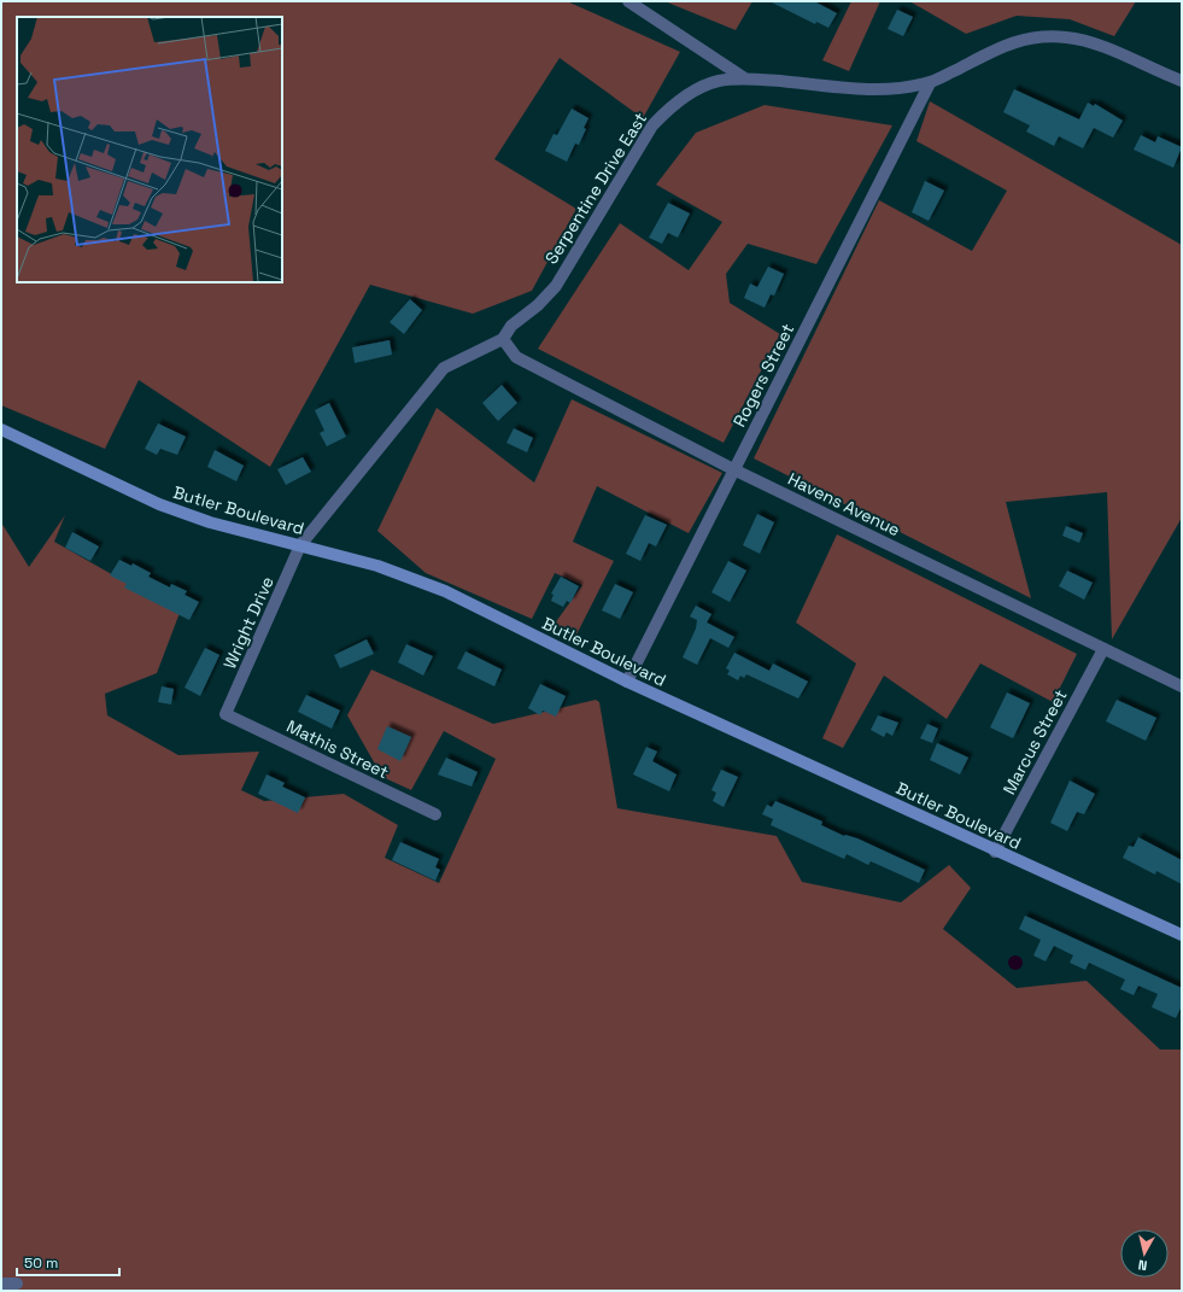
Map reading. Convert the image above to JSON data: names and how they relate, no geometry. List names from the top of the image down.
{
  "streets": {
    "street": [
      "Serpentine Drive East",
      "Rogers Street",
      "Havens Avenue",
      "Butler Boulevard",
      "Wright Drive",
      "Marcus Street",
      "Mathis Street"
    ]
  },
  "crossings": [
    ["Serpentine Drive East", "Rogers Street"],
    ["Serpentine Drive East", "Havens Avenue"],
    ["Serpentine Drive East", "Butler Boulevard"],
    ["Serpentine Drive East", "Wright Drive"],
    ["Rogers Street", "Havens Avenue"],
    ["Rogers Street", "Butler Boulevard"],
    ["Havens Avenue", "Marcus Street"],
    ["Butler Boulevard", "Wright Drive"],
    ["Butler Boulevard", "Marcus Street"],
    ["Wright Drive", "Mathis Street"]
  ],
  "scale_bar": "50 m",
  "north": "bottom"
}
